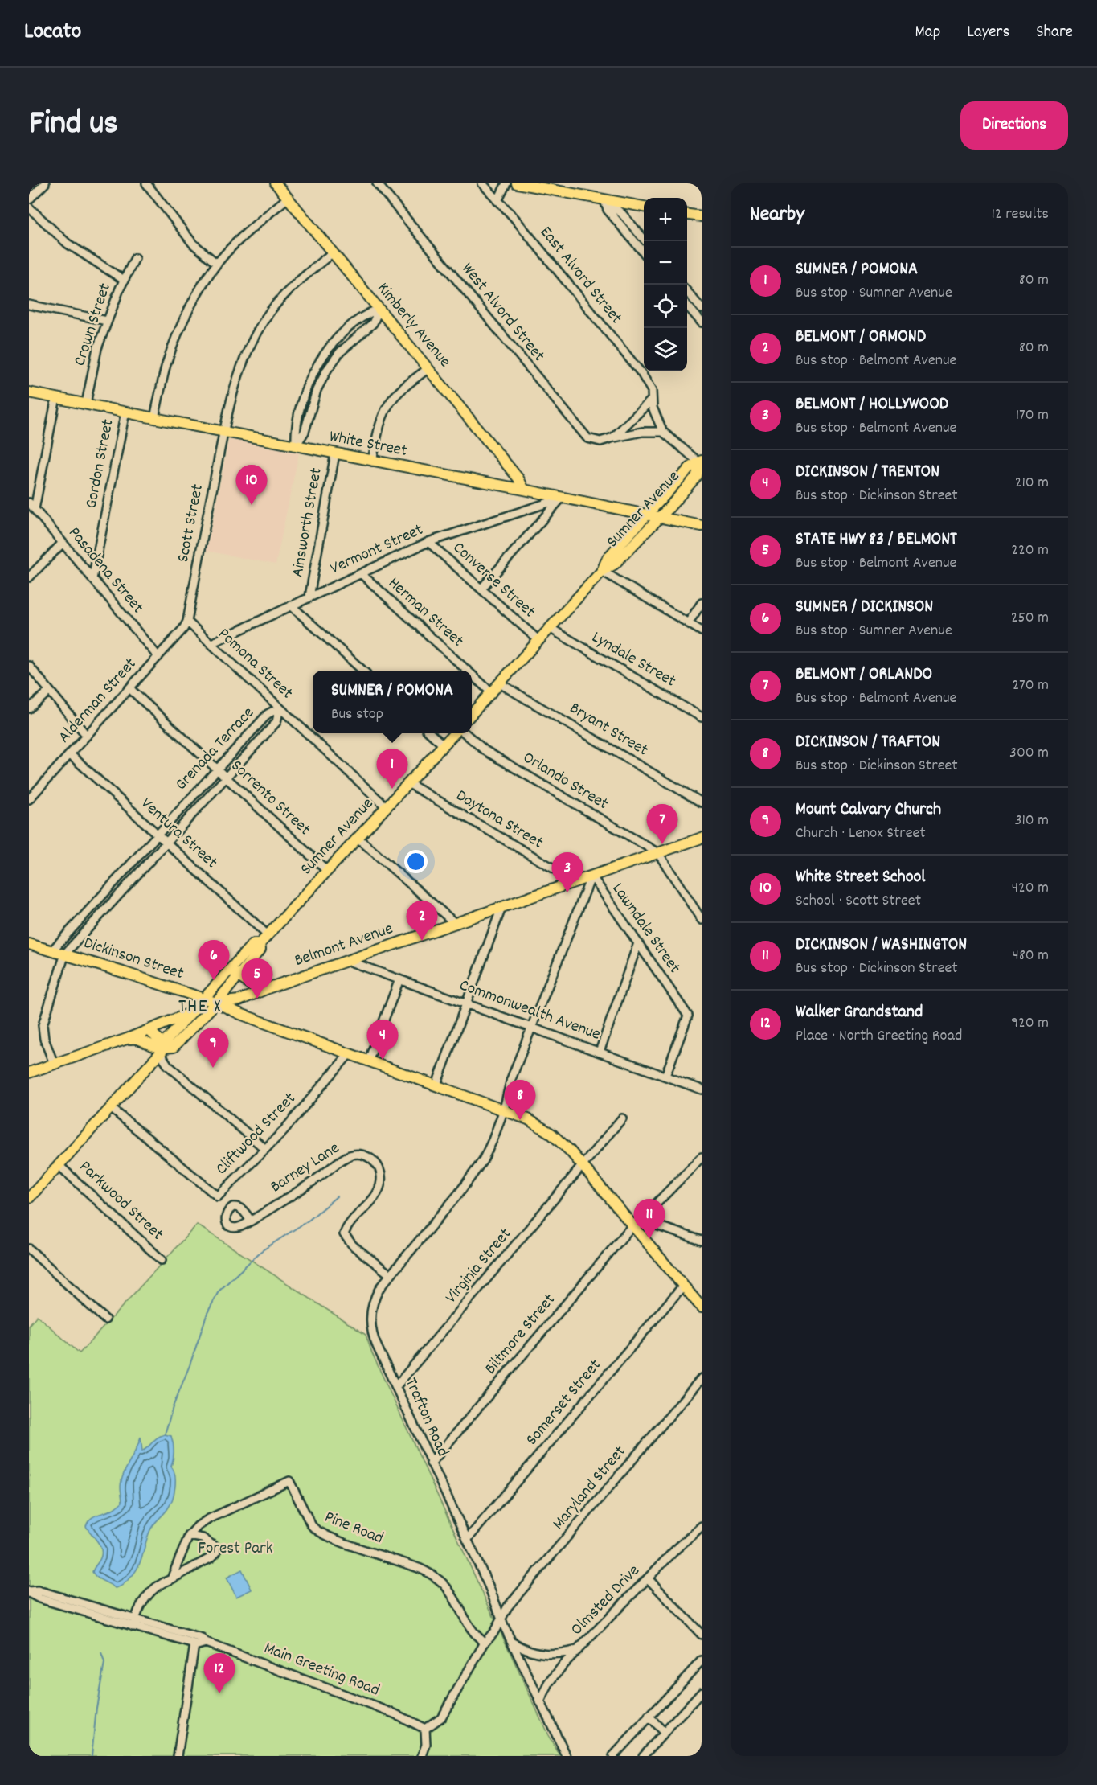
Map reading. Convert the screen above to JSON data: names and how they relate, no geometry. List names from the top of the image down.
{
  "streets": {
    "main road": [
      "Kimberly Avenue",
      "White Street",
      "Sumner Avenue",
      "Belmont Avenue",
      "Dickinson Street"
    ],
    "street": [
      "East Alvord Street",
      "West Alvord Street",
      "Crown Street",
      "Gordon Street",
      "Ainsworth Street",
      "Scott Street",
      "Vermont Street",
      "Pasadena Street",
      "Converse Street",
      "Herman Street",
      "Lyndale Street",
      "Pomona Street",
      "Alderman Street",
      "Bryant Street",
      "Grenada Terrace",
      "Orlando Street",
      "Sorrento Street",
      "Daytona Street",
      "Ventura Street",
      "Lawndale Street",
      "Commonwealth Avenue",
      "Cliftwood Street",
      "Barney Lane",
      "Parkwood Street",
      "Virginia Street",
      "Biltmore Street",
      "Somerset Street",
      "Trafton Road",
      "Maryland Street",
      "Pine Road",
      "Olmsted Drive",
      "Main Greeting Road"
    ]
  },
  "crossings": [
    ["East Alvord Street", "West Alvord Street"],
    ["East Alvord Street", "Sumner Avenue"],
    ["Crown Street", "White Street"],
    ["Kimberly Avenue", "White Street"],
    ["Kimberly Avenue", "Scott Street"],
    ["White Street", "Gordon Street"],
    ["White Street", "Sumner Avenue"],
    ["White Street", "Ainsworth Street"],
    ["White Street", "Scott Street"],
    ["White Street", "Vermont Street"],
    ["Gordon Street", "Pasadena Street"],
    ["Sumner Avenue", "Converse Street"],
    ["Sumner Avenue", "Herman Street"],
    ["Sumner Avenue", "Lyndale Street"],
    ["Sumner Avenue", "Pomona Street"],
    ["Sumner Avenue", "Bryant Street"],
    ["Sumner Avenue", "Sorrento Street"],
    ["Sumner Avenue", "Daytona Street"],
    ["Sumner Avenue", "Ventura Street"],
    ["Sumner Avenue", "Belmont Avenue"],
    ["Sumner Avenue", "Dickinson Street"],
    ["Sumner Avenue", "Cliftwood Street"],
    ["Sumner Avenue", "Parkwood Street"],
    ["Ainsworth Street", "Vermont Street"],
    ["Scott Street", "Pomona Street"],
    ["Scott Street", "Alderman Street"],
    ["Vermont Street", "Converse Street"],
    ["Vermont Street", "Herman Street"],
    ["Vermont Street", "Pomona Street"],
    ["Pasadena Street", "Alderman Street"],
    ["Pomona Street", "Alderman Street"],
    ["Pomona Street", "Grenada Terrace"],
    ["Alderman Street", "Sorrento Street"],
    ["Alderman Street", "Ventura Street"],
    ["Grenada Terrace", "Sorrento Street"],
    ["Grenada Terrace", "Ventura Street"],
    ["Grenada Terrace", "Dickinson Street"],
    ["Orlando Street", "Belmont Avenue"],
    ["Daytona Street", "Belmont Avenue"],
    ["Lawndale Street", "Belmont Avenue"],
    ["Lawndale Street", "Commonwealth Avenue"],
    ["Lawndale Street", "Trafton Road"],
    ["Belmont Avenue", "Dickinson Street"],
    ["Belmont Avenue", "Commonwealth Avenue"],
    ["Belmont Avenue", "Trafton Road"],
    ["Dickinson Street", "Cliftwood Street"],
    ["Dickinson Street", "Virginia Street"],
    ["Dickinson Street", "Biltmore Street"],
    ["Dickinson Street", "Somerset Street"],
    ["Dickinson Street", "Trafton Road"],
    ["Commonwealth Avenue", "Trafton Road"],
    ["Barney Lane", "Trafton Road"],
    ["Virginia Street", "Trafton Road"],
    ["Biltmore Street", "Trafton Road"],
    ["Somerset Street", "Trafton Road"],
    ["Trafton Road", "Maryland Street"],
    ["Trafton Road", "Olmsted Drive"],
    ["Maryland Street", "Pine Road"],
    ["Maryland Street", "Main Greeting Road"]
  ],
  "districts": ["THE X"],
  "parks": ["Forest Park"],
  "page": {
    "header": "Locato",
    "nav": ["Map", "Layers", "Share"],
    "title": "Find us",
    "buttons": "Directions",
    "heading": ["Nearby", "12 results"],
    "map_buttons": ["+", "−"],
    "list": [
      {
        "mark": "1",
        "name": "SUMNER / POMONA",
        "note": "Bus stop · Sumner Avenue",
        "value": "80 m"
      },
      {
        "mark": "2",
        "name": "BELMONT / ORMOND",
        "note": "Bus stop · Belmont Avenue",
        "value": "80 m"
      },
      {
        "mark": "3",
        "name": "BELMONT / HOLLYWOOD",
        "note": "Bus stop · Belmont Avenue",
        "value": "170 m"
      },
      {
        "mark": "4",
        "name": "DICKINSON / TRENTON",
        "note": "Bus stop · Dickinson Street",
        "value": "210 m"
      },
      {
        "mark": "5",
        "name": "STATE HWY 83 / BELMONT",
        "note": "Bus stop · Belmont Avenue",
        "value": "220 m"
      },
      {
        "mark": "6",
        "name": "SUMNER / DICKINSON",
        "note": "Bus stop · Sumner Avenue",
        "value": "250 m"
      },
      {
        "mark": "7",
        "name": "BELMONT / ORLANDO",
        "note": "Bus stop · Belmont Avenue",
        "value": "270 m"
      },
      {
        "mark": "8",
        "name": "DICKINSON / TRAFTON",
        "note": "Bus stop · Dickinson Street",
        "value": "300 m"
      },
      {
        "mark": "9",
        "name": "Mount Calvary Church",
        "note": "Church · Lenox Street",
        "value": "310 m"
      },
      {
        "mark": "10",
        "name": "White Street School",
        "note": "School · Scott Street",
        "value": "420 m"
      },
      {
        "mark": "11",
        "name": "DICKINSON / WASHINGTON",
        "note": "Bus stop · Dickinson Street",
        "value": "480 m"
      },
      {
        "mark": "12",
        "name": "Walker Grandstand",
        "note": "Place · North Greeting Road",
        "value": "920 m"
      }
    ],
    "pins": [
      "10",
      "1",
      "7",
      "3",
      "2",
      "6",
      "5",
      "4",
      "9",
      "8",
      "11",
      "12"
    ],
    "popup": ["SUMNER / POMONA", "Bus stop"]
  }
}
